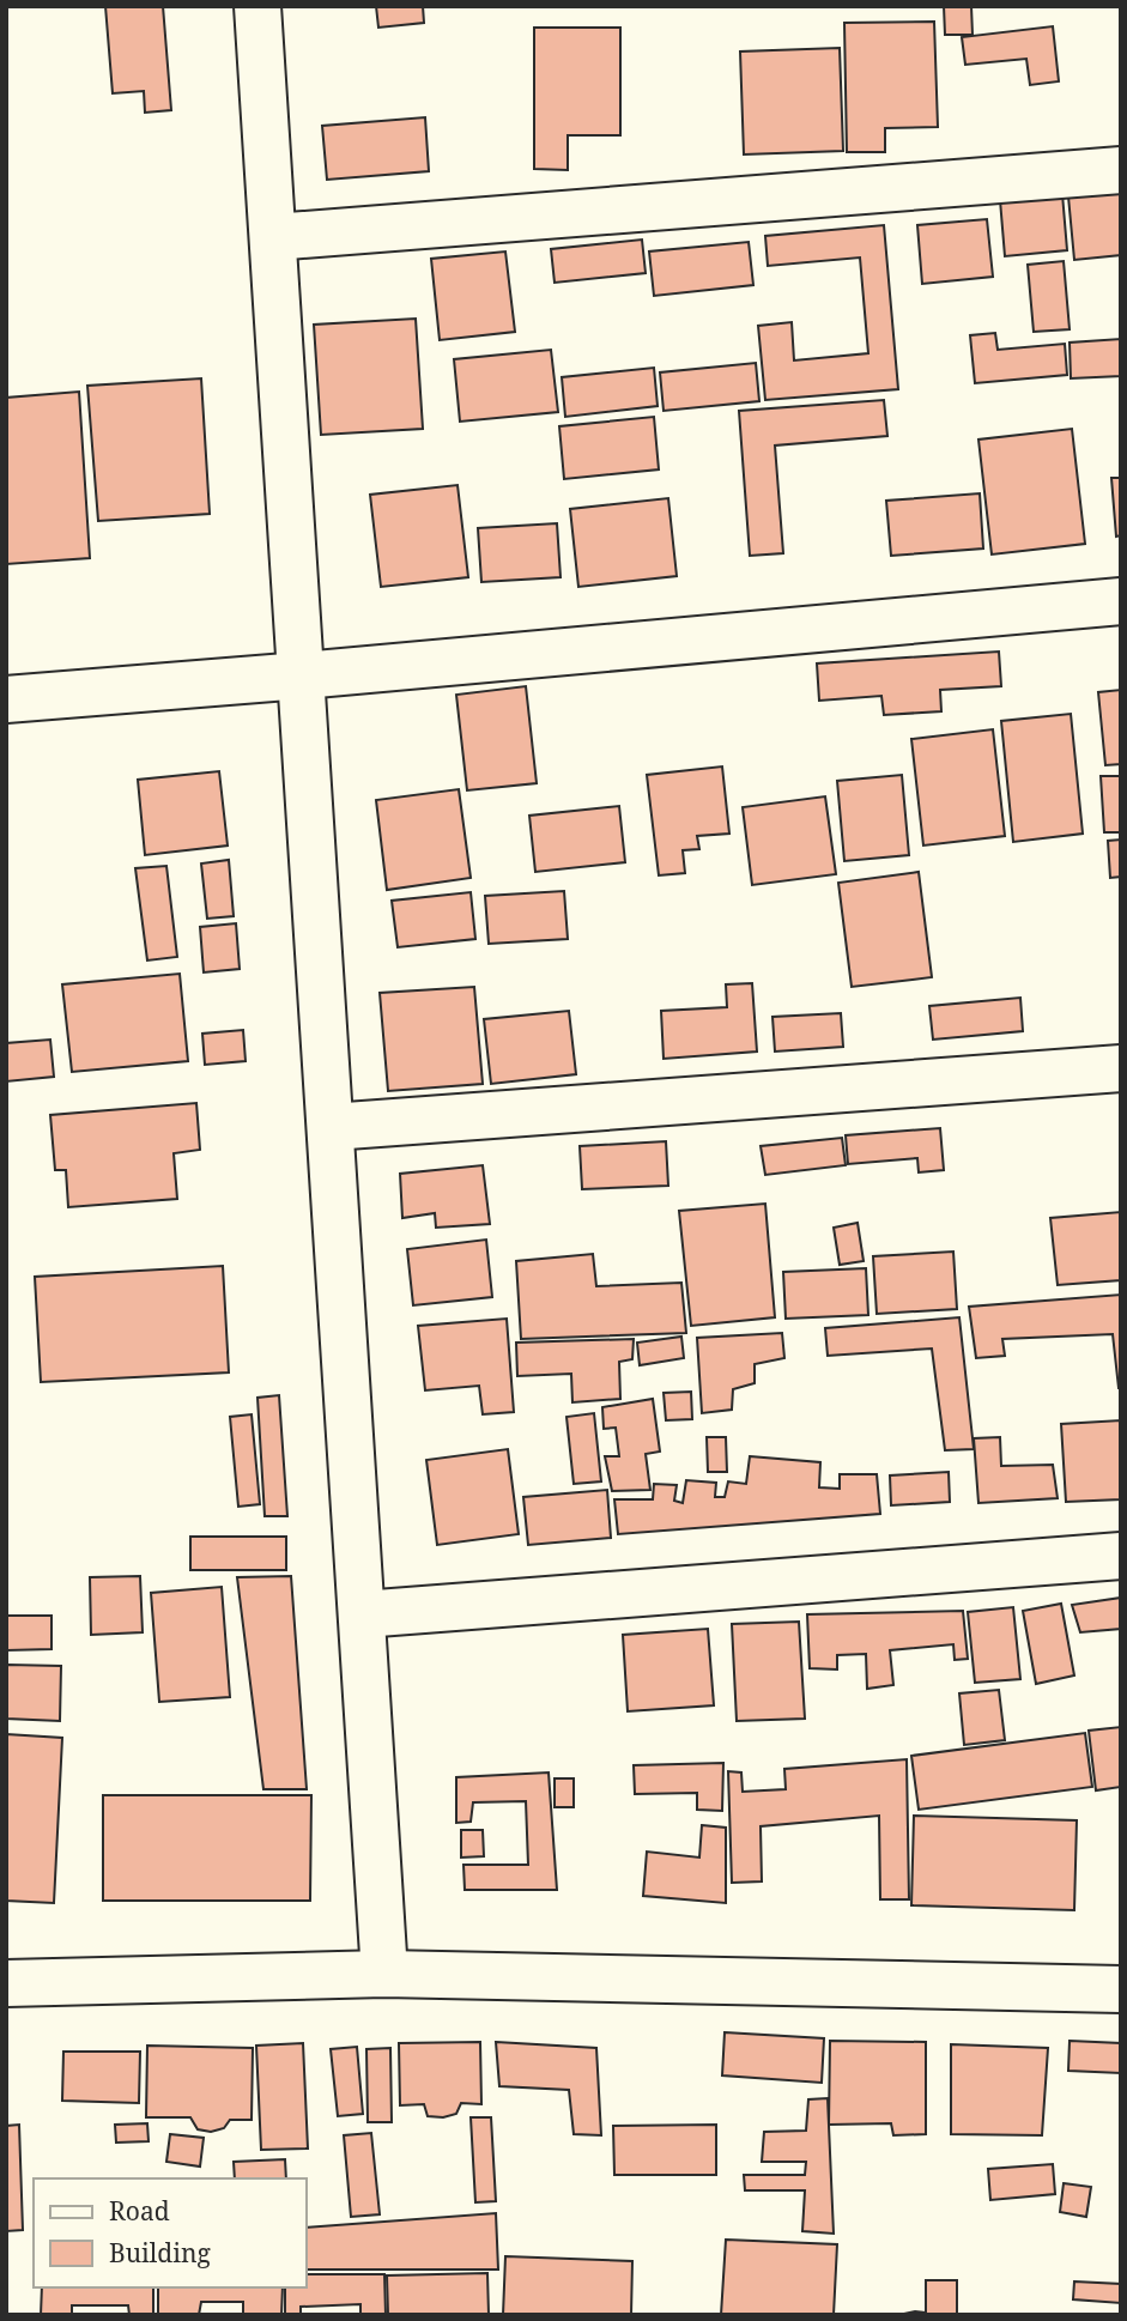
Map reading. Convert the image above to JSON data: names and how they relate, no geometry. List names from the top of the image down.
{
  "legend": ["Road", "Building"]
}
